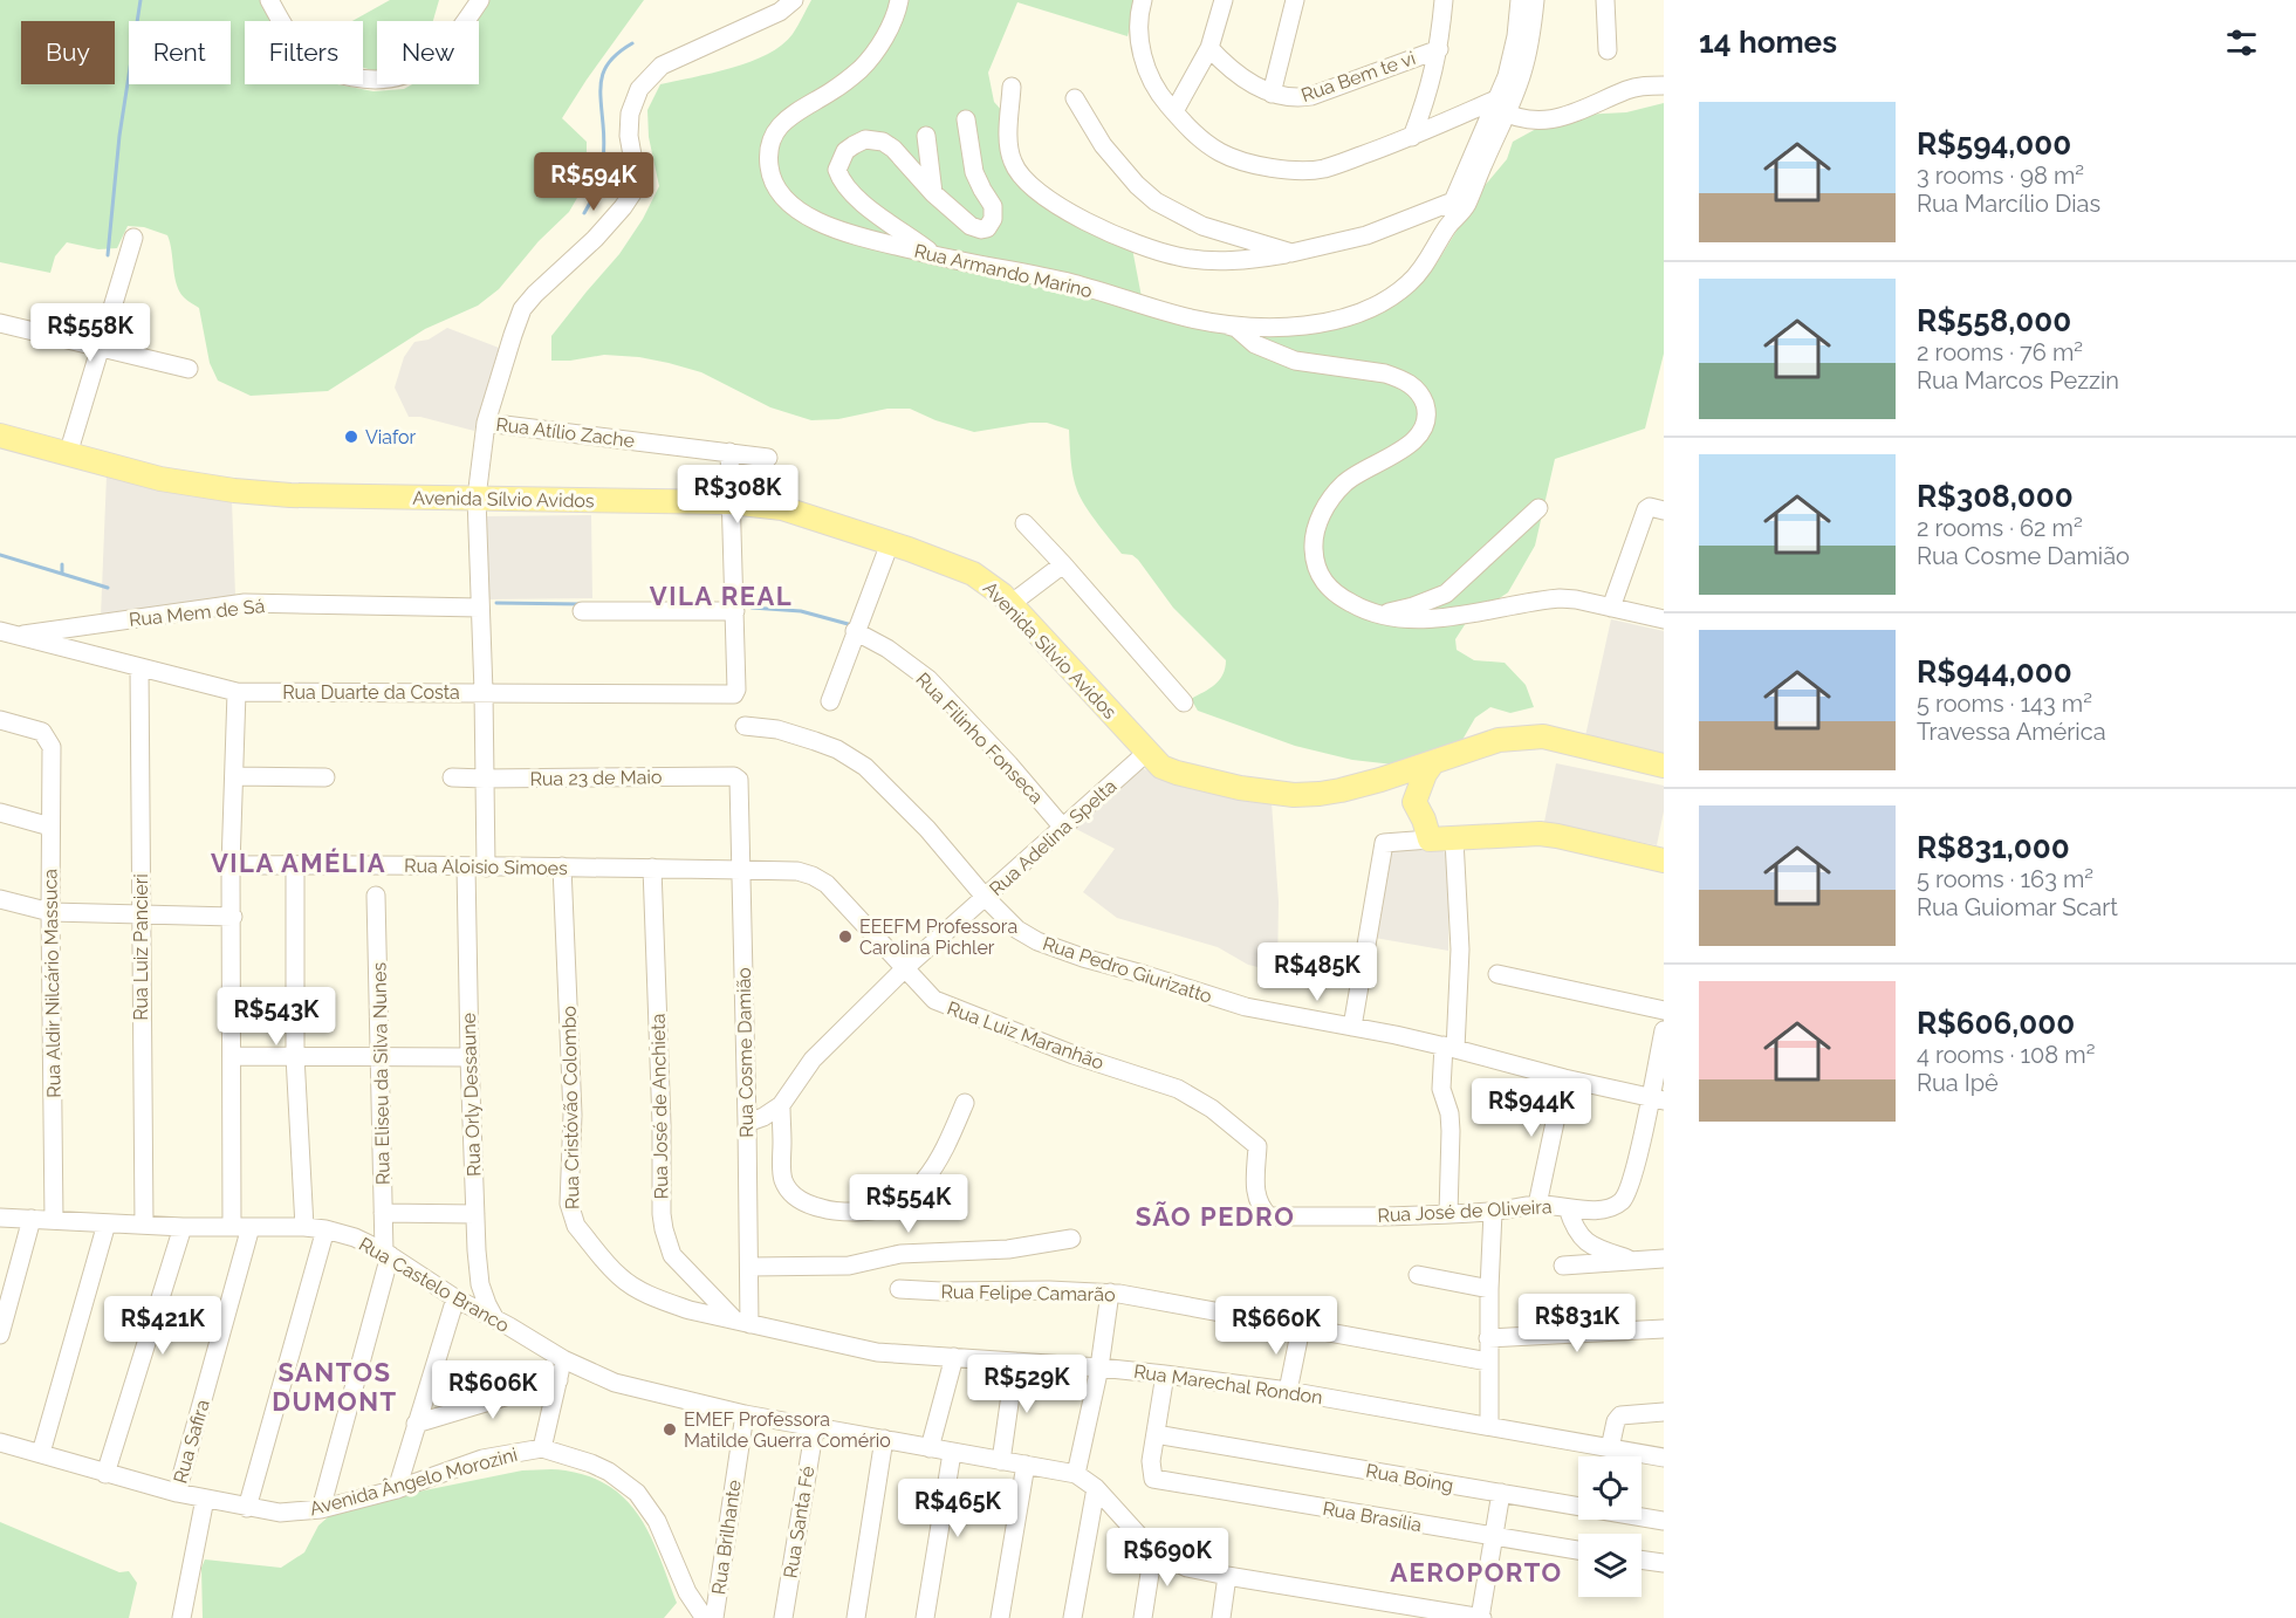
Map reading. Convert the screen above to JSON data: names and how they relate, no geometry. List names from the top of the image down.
{
  "streets": {
    "main road": ["Avenida Sílvio Avidos"],
    "street": [
      "Rua Bem te vi",
      "Rua Armando Marino",
      "Rua Atílio Zache",
      "Rua Mem de Sá",
      "Rua Duarte da Costa",
      "Rua Filinho Fonseca",
      "Rua 23 de Maio",
      "Rua Adelina Spelta",
      "Rua Aloisio Simoes",
      "Rua Luiz Pancieri",
      "Rua Pedro Giurizatto",
      "Rua Aldir Nilcário Massuca",
      "Rua Luiz Maranhão",
      "Rua Cosme Damião",
      "Rua Eliseu da Silva Nunes",
      "Rua Orly Dessaune",
      "Rua José de Anchieta",
      "Rua Cristóvão Colombo",
      "Rua José de Oliveira",
      "Rua Castelo Branco",
      "Rua Felipe Camarão",
      "Rua Marechal Rondon",
      "Rua Safira",
      "Rua Boing",
      "Avenida Ângelo Morozini",
      "Rua Brasília",
      "Rua Santa Fé",
      "Rua Brilhante"
    ]
  },
  "crossings": [
    ["Avenida Sílvio Avidos", "Rua Adelina Spelta"],
    ["Rua Mem de Sá", "Rua Duarte da Costa"],
    ["Rua Duarte da Costa", "Rua Luiz Pancieri"],
    ["Rua Filinho Fonseca", "Rua Adelina Spelta"],
    ["Rua 23 de Maio", "Rua Cosme Damião"],
    ["Rua Adelina Spelta", "Rua Pedro Giurizatto"],
    ["Rua Adelina Spelta", "Rua Luiz Maranhão"],
    ["Rua Adelina Spelta", "Rua Cosme Damião"],
    ["Rua Aloisio Simoes", "Rua Luiz Maranhão"],
    ["Rua Aloisio Simoes", "Rua Cosme Damião"],
    ["Rua Aloisio Simoes", "Rua Orly Dessaune"],
    ["Rua Aloisio Simoes", "Rua José de Anchieta"],
    ["Rua Aloisio Simoes", "Rua Cristóvão Colombo"],
    ["Rua Luiz Pancieri", "Rua Castelo Branco"],
    ["Rua Pedro Giurizatto", "Rua José de Oliveira"],
    ["Rua Aldir Nilcário Massuca", "Rua Castelo Branco"],
    ["Rua Luiz Maranhão", "Rua Cosme Damião"],
    ["Rua Luiz Maranhão", "Rua José de Oliveira"],
    ["Rua Cosme Damião", "Rua José de Anchieta"],
    ["Rua Cosme Damião", "Rua Cristóvão Colombo"],
    ["Rua Cosme Damião", "Rua Marechal Rondon"],
    ["Rua Eliseu da Silva Nunes", "Rua Castelo Branco"],
    ["Rua Eliseu da Silva Nunes", "Avenida Ângelo Morozini"],
    ["Rua Orly Dessaune", "Rua Castelo Branco"],
    ["Rua José de Anchieta", "Rua Cristóvão Colombo"],
    ["Rua José de Anchieta", "Rua Marechal Rondon"],
    ["Rua Cristóvão Colombo", "Rua Marechal Rondon"],
    ["Rua Castelo Branco", "Rua Safira"],
    ["Rua Castelo Branco", "Rua Santa Fé"],
    ["Rua Castelo Branco", "Rua Brilhante"],
    ["Rua Safira", "Avenida Ângelo Morozini"],
    ["Rua Boing", "Rua Brasília"]
  ],
  "districts": [
    "VILA REAL",
    "VILA AMÉLIA",
    "SÃO PEDRO",
    "SANTOS DUMONT",
    "AEROPORTO"
  ],
  "places": ["Viafor", "EEEFM Professora Carolina Pichler", "EMEF Professora Matilde Guerra Comério"],
  "page": {
    "heading": "14 homes",
    "chip": [
      "Buy",
      "Rent",
      "Filters",
      "New"
    ],
    "list": [
      {
        "name": "R$594,000",
        "note": "3 rooms · 98 m² · Rua Marcílio Dias"
      },
      {
        "name": "R$558,000",
        "note": "2 rooms · 76 m² · Rua Marcos Pezzin"
      },
      {
        "name": "R$308,000",
        "note": "2 rooms · 62 m² · Rua Cosme Damião"
      },
      {
        "name": "R$944,000",
        "note": "5 rooms · 143 m² · Travessa América"
      },
      {
        "name": "R$831,000",
        "note": "5 rooms · 163 m² · Rua Guiomar Scart"
      },
      {
        "name": "R$606,000",
        "note": "4 rooms · 108 m² · Rua Ipê"
      }
    ],
    "price": [
      "R$594K",
      "R$558K",
      "R$308K",
      "R$485K",
      "R$543K",
      "R$944K",
      "R$554K",
      "R$831K",
      "R$421K",
      "R$660K",
      "R$529K",
      "R$606K",
      "R$465K",
      "R$690K"
    ]
  }
}
